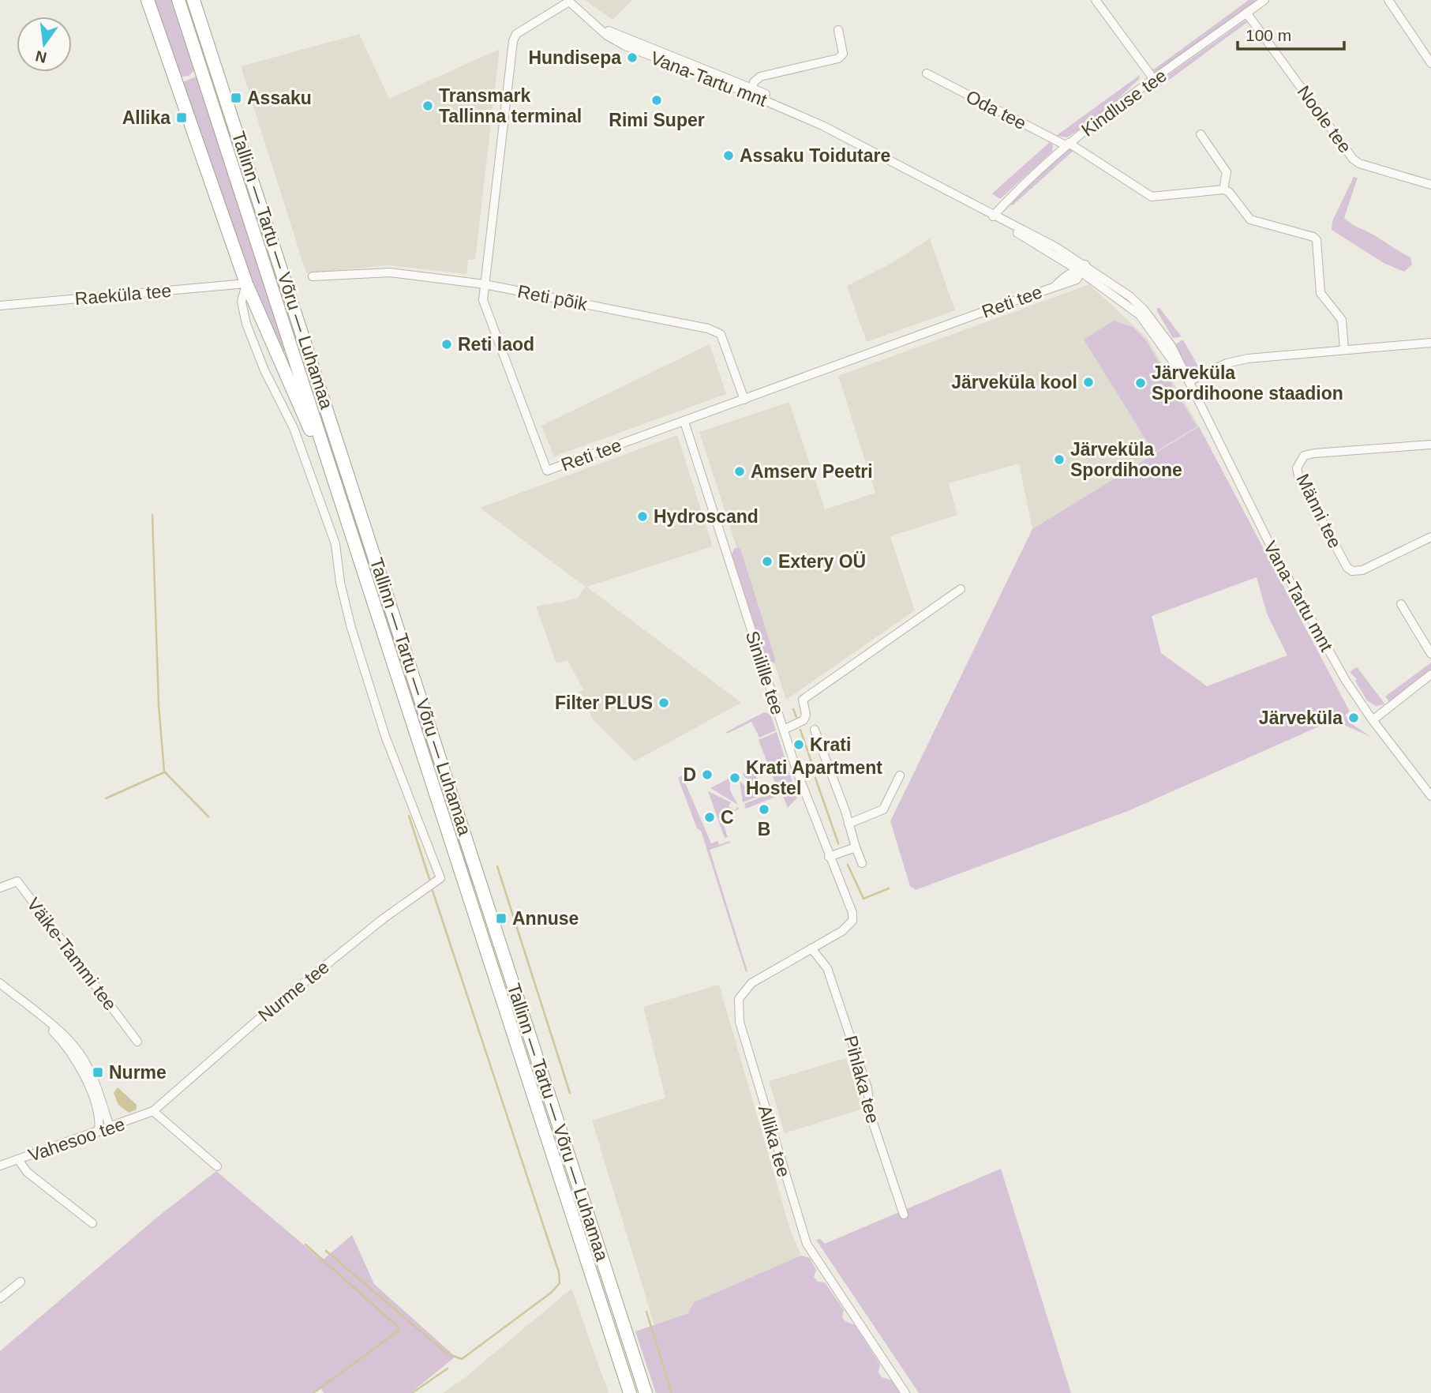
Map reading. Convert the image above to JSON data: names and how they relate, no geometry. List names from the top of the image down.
{
  "streets": {
    "highway": ["Tallinn — Tartu — Võru — Luhamaa"],
    "street": [
      "Vana-Tartu mnt",
      "Kindluse tee",
      "Oda tee",
      "Noole tee",
      "Raeküla tee",
      "Reti põik",
      "Reti tee",
      "Männi tee",
      "Sinilille tee",
      "Väike-Tammi tee",
      "Nurme tee",
      "Pihlaka tee",
      "Vahesoo tee",
      "Allika tee"
    ]
  },
  "crossings": [
    ["Vana-Tartu mnt", "Kindluse tee"],
    ["Vana-Tartu mnt", "Reti tee"],
    ["Kindluse tee", "Oda tee"],
    ["Kindluse tee", "Noole tee"],
    ["Raeküla tee", "Nurme tee"],
    ["Reti põik", "Reti tee"],
    ["Reti tee", "Sinilille tee"],
    ["Sinilille tee", "Allika tee"],
    ["Nurme tee", "Vahesoo tee"],
    ["Pihlaka tee", "Allika tee"]
  ],
  "places": {
    "other": [
      "Hundisepa",
      "Rimi Super",
      "Transmark Tallinna terminal",
      "Assaku Toidutare",
      "Reti laod",
      "Järveküla kool",
      "Järveküla Spordihoone staadion",
      "Järveküla Spordihoone",
      "Amserv Peetri",
      "Hydroscand",
      "Extery OÜ",
      "Filter PLUS",
      "Järveküla",
      "Krati",
      "D",
      "Krati Apartment Hostel",
      "B",
      "C"
    ],
    "transit": [
      "Assaku",
      "Allika",
      "Annuse",
      "Nurme"
    ]
  },
  "scale_bar": "100 m",
  "north": "bottom"
}
